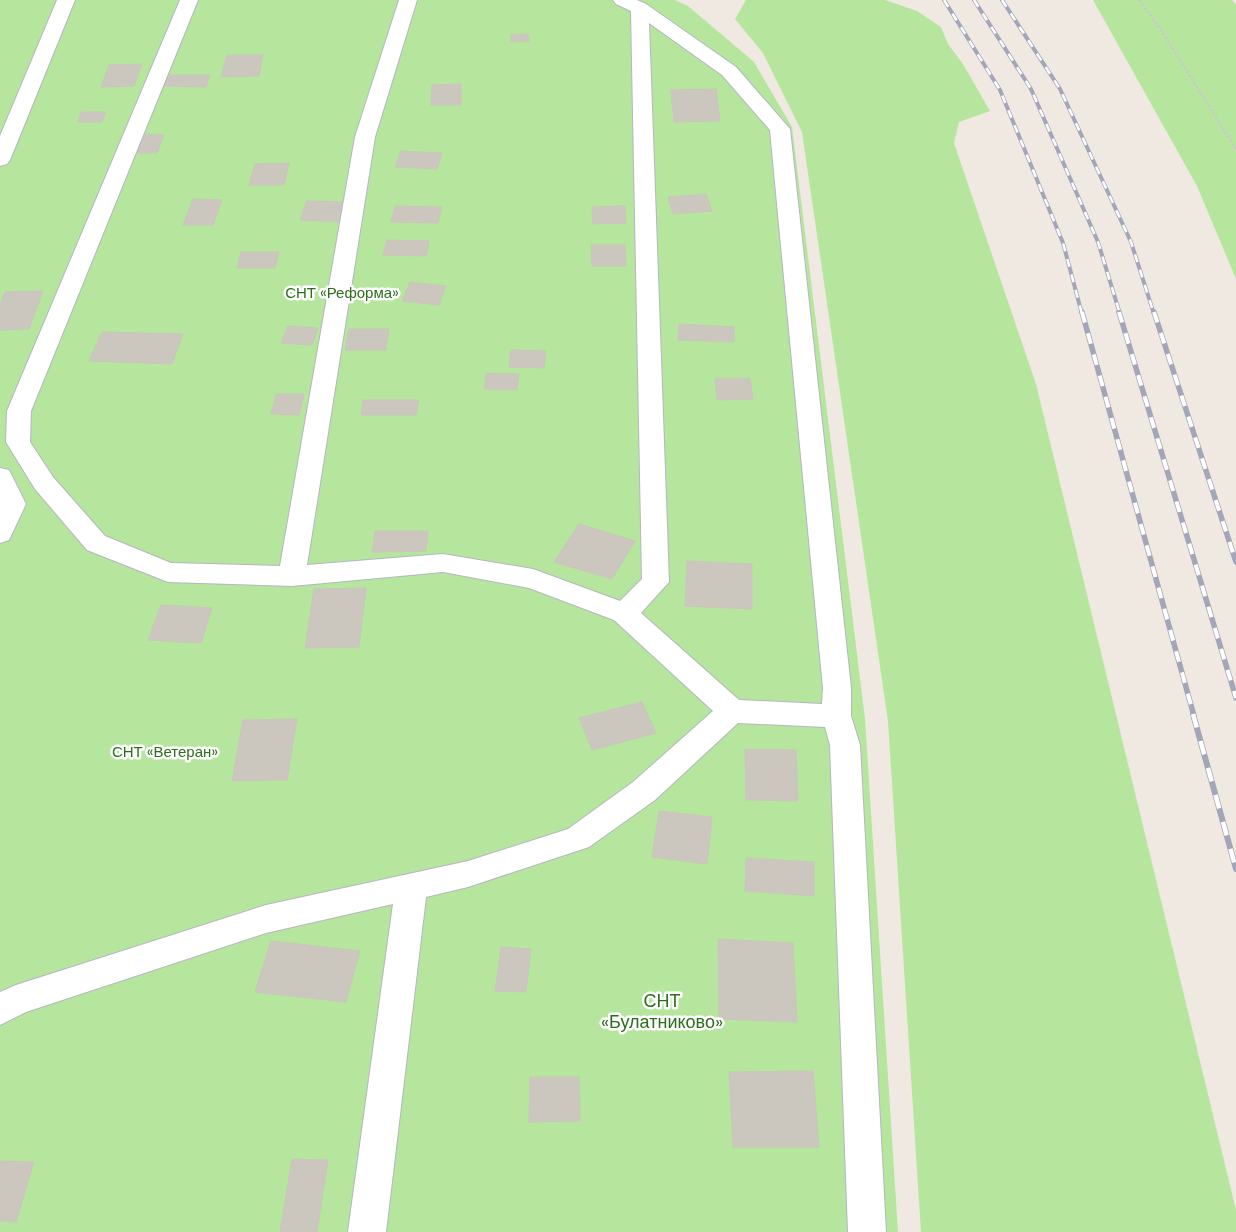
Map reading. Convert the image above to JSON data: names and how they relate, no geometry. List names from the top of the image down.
{
  "parks": ["СНТ «Реформа»", "СНТ «Ветеран»", "СНТ «Булатниково»"]
}
